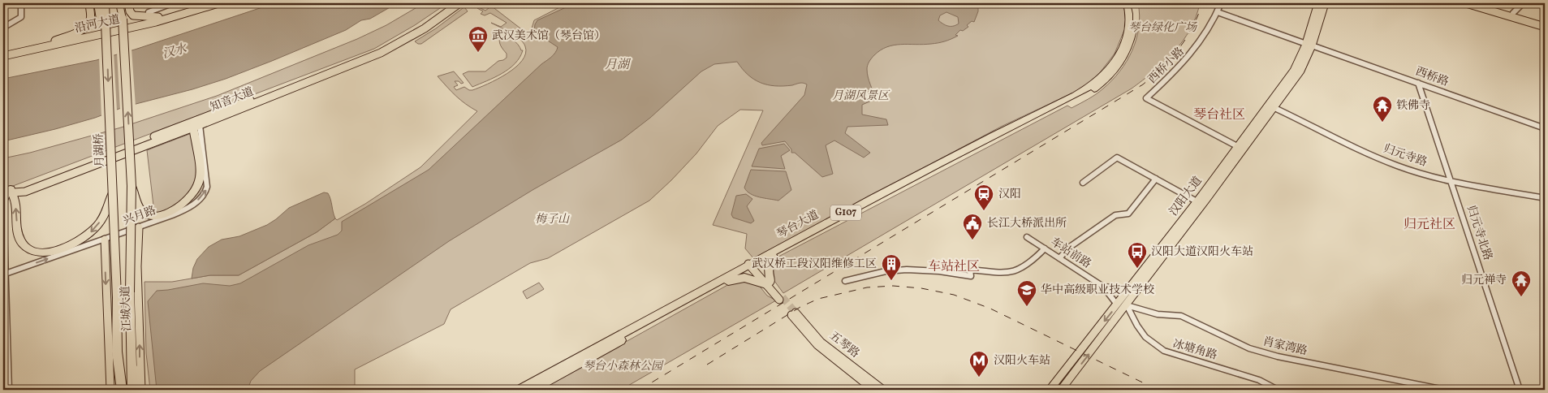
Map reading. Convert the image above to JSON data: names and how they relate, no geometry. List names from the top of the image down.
{
  "streets": {
    "highway": [
      "月湖桥",
      "G107",
      "琴台大道",
      "江城大道"
    ],
    "main road": [
      "沿河大道",
      "知音大道",
      "汉阳大道",
      "五琴路"
    ],
    "street": [
      "西桥小路",
      "西桥路",
      "归元寺路",
      "兴月路",
      "归元寺北路",
      "车站前路",
      "肖家湾路",
      "冰塘角路"
    ]
  },
  "crossings": [
    ["西桥小路", "西桥路"],
    ["西桥小路", "汉阳大道"],
    ["西桥路", "汉阳大道"],
    ["西桥路", "归元寺北路"],
    ["知音大道", "兴月路"],
    ["月湖桥", "江城大道"],
    ["归元寺路", "汉阳大道"],
    ["归元寺路", "归元寺北路"],
    ["汉阳大道", "肖家湾路"],
    ["汉阳大道", "冰塘角路"],
    ["兴月路", "江城大道"],
    ["肖家湾路", "冰塘角路"]
  ],
  "one_way": ["兴月路"],
  "districts": ["琴台社区", "归元社区", "车站社区"],
  "water": ["汉水", "月湖"],
  "parks": [
    "琴台绿化广场",
    "月湖风景区",
    "梅子山",
    "琴台小森林公园"
  ],
  "places": {
    "museum": ["武汉美术馆（琴台馆）"],
    "temple": ["铁佛寺", "归元禅寺"],
    "station": ["汉阳"],
    "public building": ["长江大桥派出所"],
    "bus stop": ["汉阳大道汉阳火车站"],
    "building": ["武汉桥工段汉阳维修工区"],
    "school or university": ["华中高级职业技术学校"],
    "metro station": ["汉阳火车站"]
  }
}
